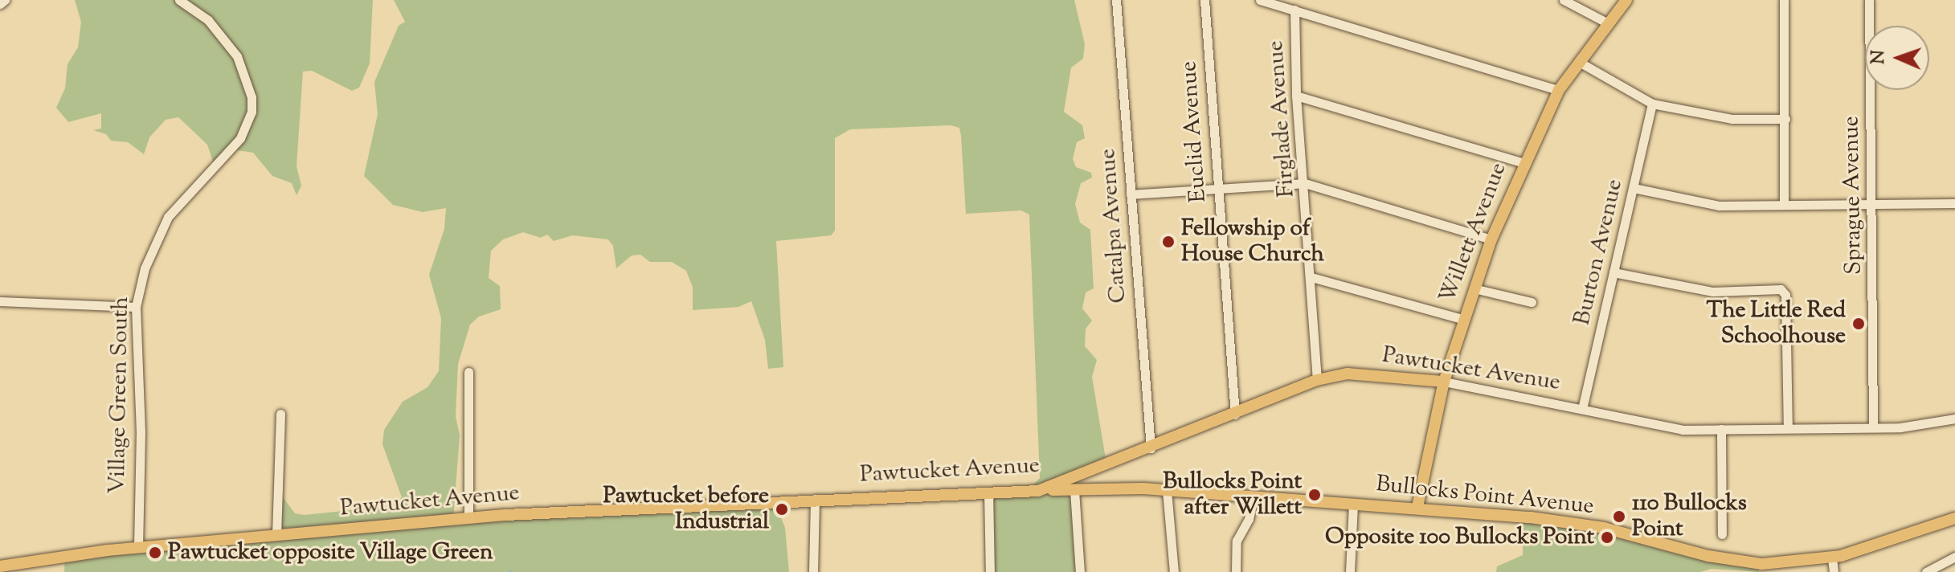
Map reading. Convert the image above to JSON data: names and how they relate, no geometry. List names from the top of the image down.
{
  "streets": {
    "main road": ["Willett Avenue", "Pawtucket Avenue", "Bullocks Point Avenue"],
    "street": [
      "Firglade Avenue",
      "Euclid Avenue",
      "Sprague Avenue",
      "Catalpa Avenue",
      "Burton Avenue",
      "Village Green South"
    ]
  },
  "crossings": [
    ["Firglade Avenue", "Pawtucket Avenue"],
    ["Euclid Avenue", "Pawtucket Avenue"],
    ["Sprague Avenue", "Pawtucket Avenue"],
    ["Catalpa Avenue", "Pawtucket Avenue"],
    ["Willett Avenue", "Pawtucket Avenue"],
    ["Willett Avenue", "Bullocks Point Avenue"],
    ["Burton Avenue", "Pawtucket Avenue"],
    ["Pawtucket Avenue", "Village Green South"],
    ["Pawtucket Avenue", "Bullocks Point Avenue"]
  ],
  "places": [
    "Fellowship of House Church",
    "The Little Red Schoolhouse",
    "Bullocks Point after Willett",
    "Pawtucket before Industrial",
    "110 Bullocks Point",
    "Opposite 100 Bullocks Point",
    "Pawtucket opposite Village Green"
  ],
  "north": "left"
}
